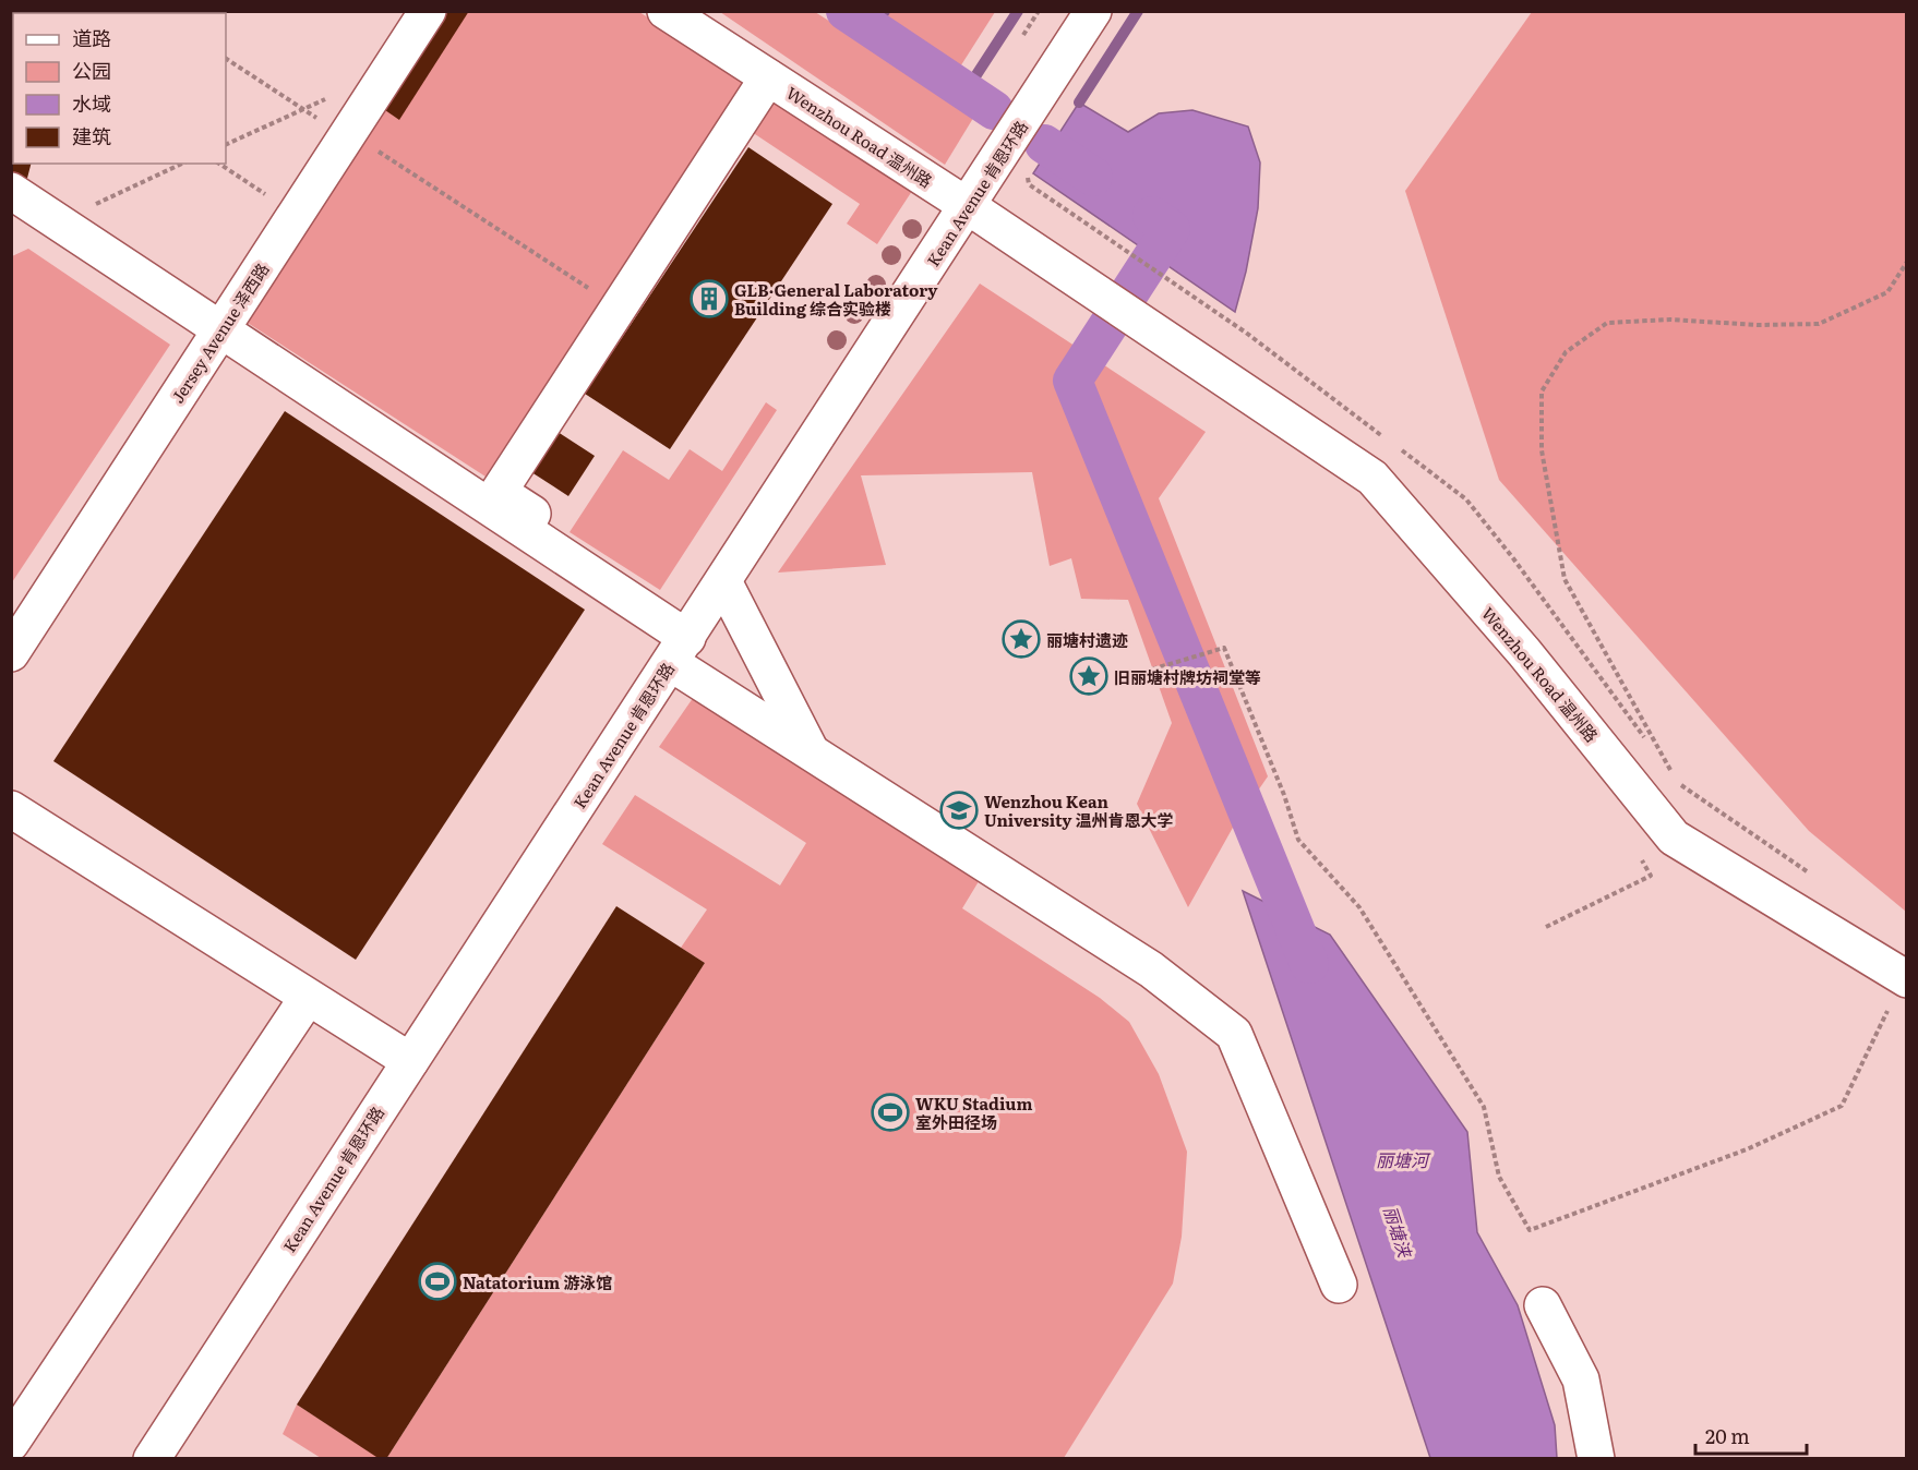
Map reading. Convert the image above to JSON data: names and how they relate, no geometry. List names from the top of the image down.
{
  "streets": {
    "street": ["Wenzhou Road 温州路", "Kean Avenue 肯恩环路", "Jersey Avenue 泽西路"]
  },
  "crossings": [
    ["Wenzhou Road 温州路", "Kean Avenue 肯恩环路"]
  ],
  "water": ["丽塘河", "丽塘浃"],
  "places": {
    "building": ["GLB·General Laboratory Building 综合实验楼"],
    "place": ["丽塘村遗迹", "旧丽塘村牌坊祠堂等"],
    "school or university": ["Wenzhou Kean University 温州肯恩大学"],
    "sports": ["WKU Stadium 室外田径场", "Natatorium 游泳馆"]
  },
  "legend": [
    "道路",
    "公园",
    "水域",
    "建筑"
  ],
  "scale_bar": "20 m"
}
